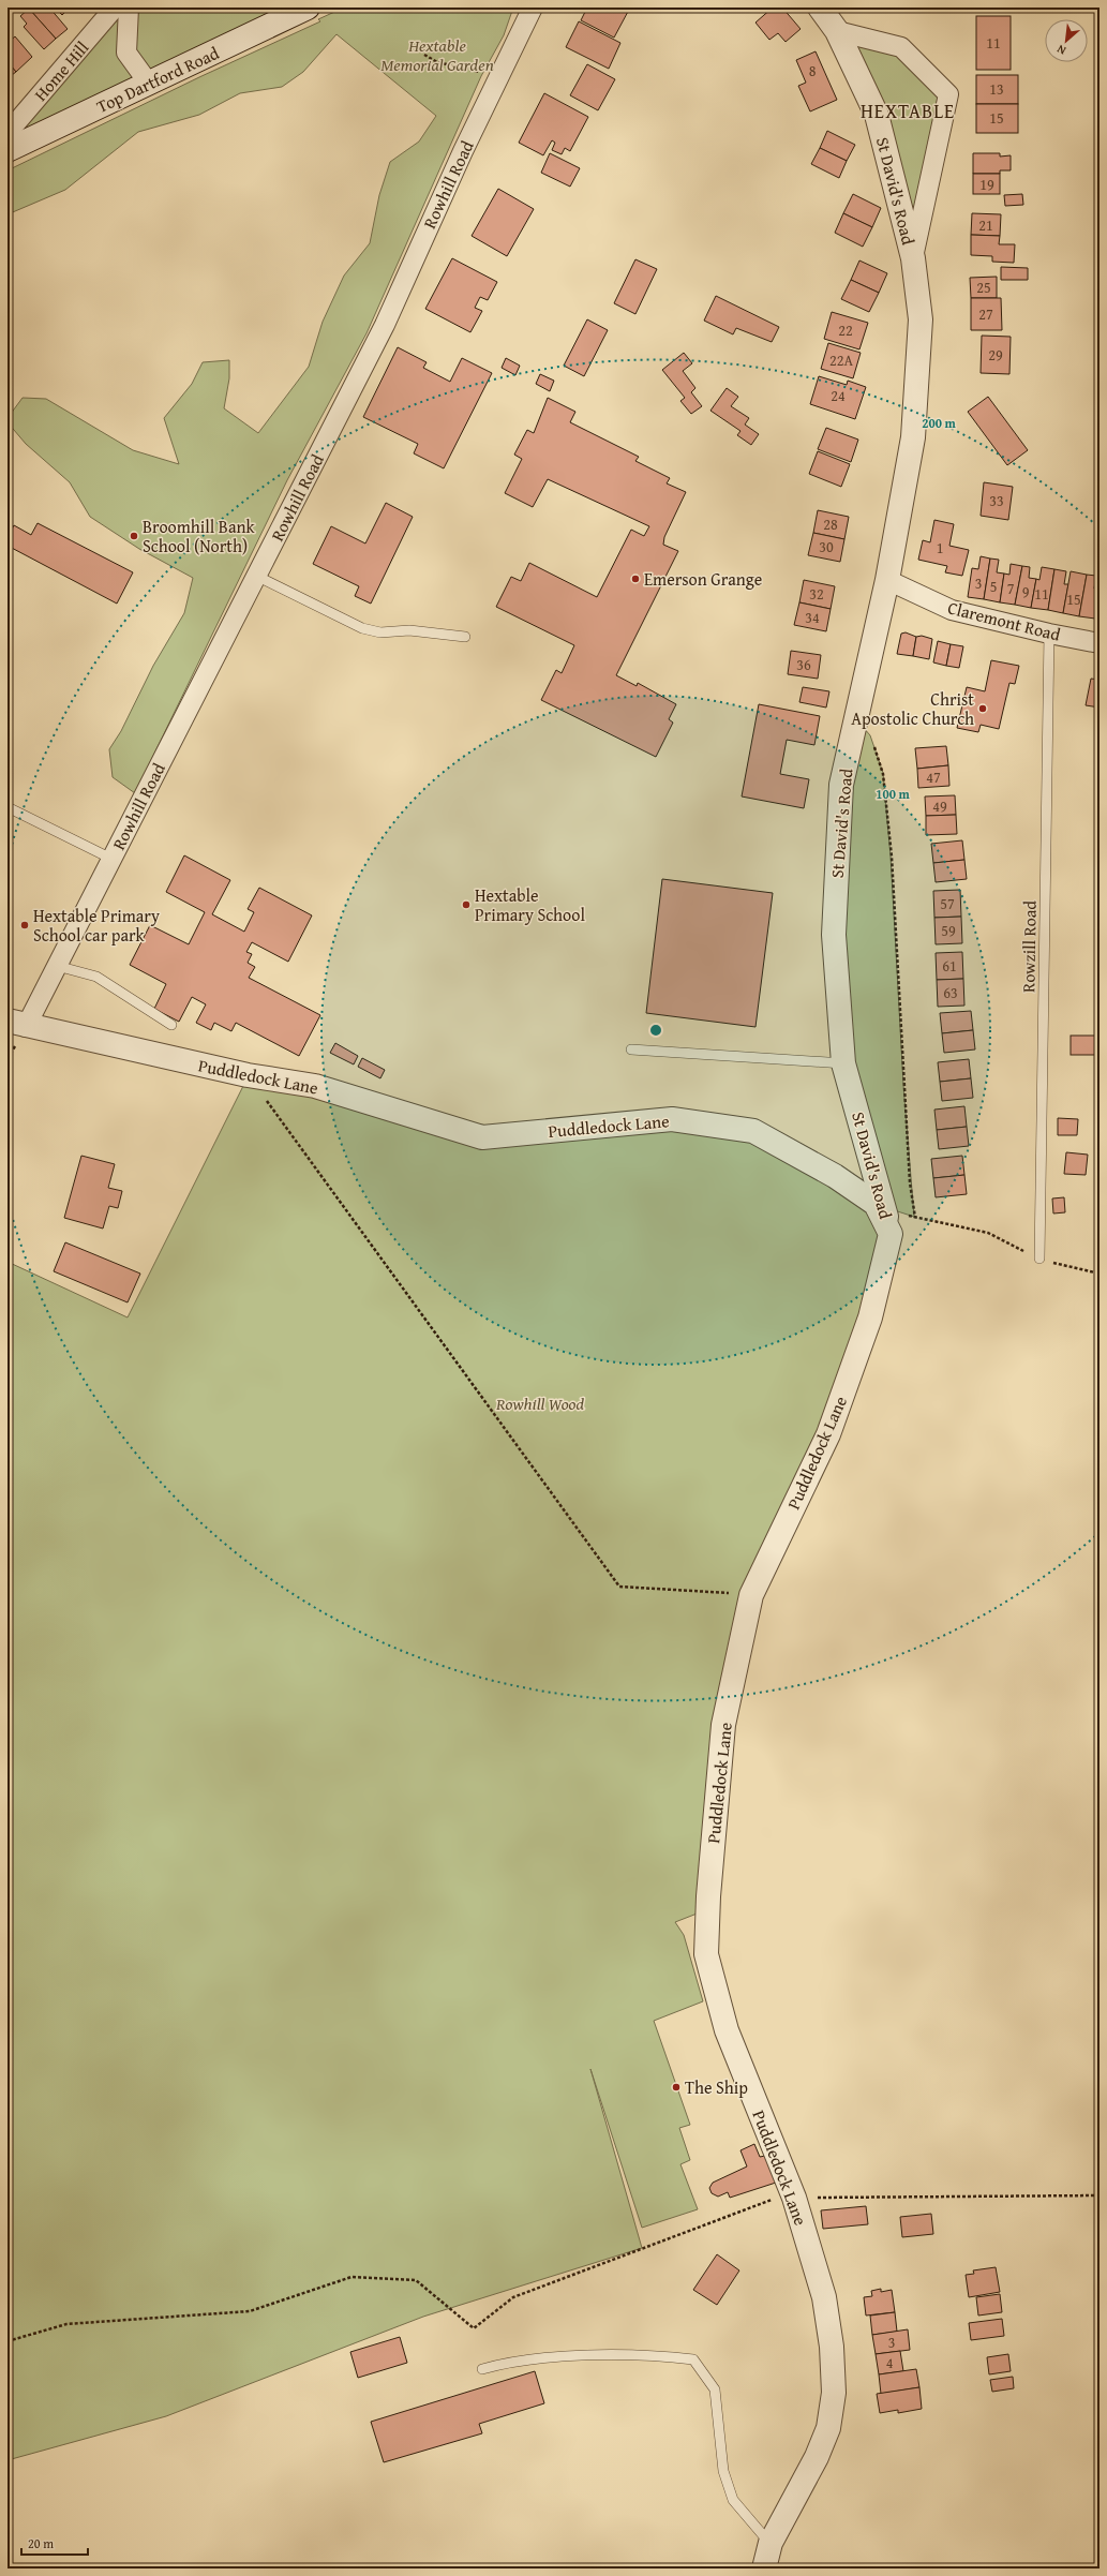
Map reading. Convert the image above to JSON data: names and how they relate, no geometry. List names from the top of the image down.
{
  "streets": {
    "street": [
      "Home Hill",
      "Top Dartford Road",
      "Rowhill Road",
      "St David's Road",
      "Claremont Road",
      "Puddledock Lane"
    ],
    "lane": ["Rowzill Road"]
  },
  "crossings": [
    ["Rowhill Road", "Puddledock Lane"],
    ["St David's Road", "Claremont Road"],
    ["St David's Road", "Puddledock Lane"],
    ["Claremont Road", "Rowzill Road"]
  ],
  "districts": ["HEXTABLE"],
  "parks": ["Hextable Memorial Garden", "Rowhill Wood"],
  "places": [
    "Broomhill Bank School (North)",
    "Emerson Grange",
    "Christ Apostolic Church",
    "Hextable Primary School",
    "Hextable Primary School car park",
    "The Ship"
  ],
  "house_numbers": [
    "11",
    "8",
    "13",
    "15",
    "19",
    "21",
    "25",
    "27",
    "22",
    "29",
    "22A",
    "24",
    "33",
    "28",
    "30",
    "1",
    "3",
    "5",
    "7",
    "9",
    "32",
    "11",
    "15",
    "34",
    "36",
    "47",
    "49",
    "57",
    "59",
    "61",
    "63",
    "3",
    "4"
  ],
  "scale_bar": "20 m",
  "north": "bottom left",
  "rings": ["200 m", "100 m"]
}
